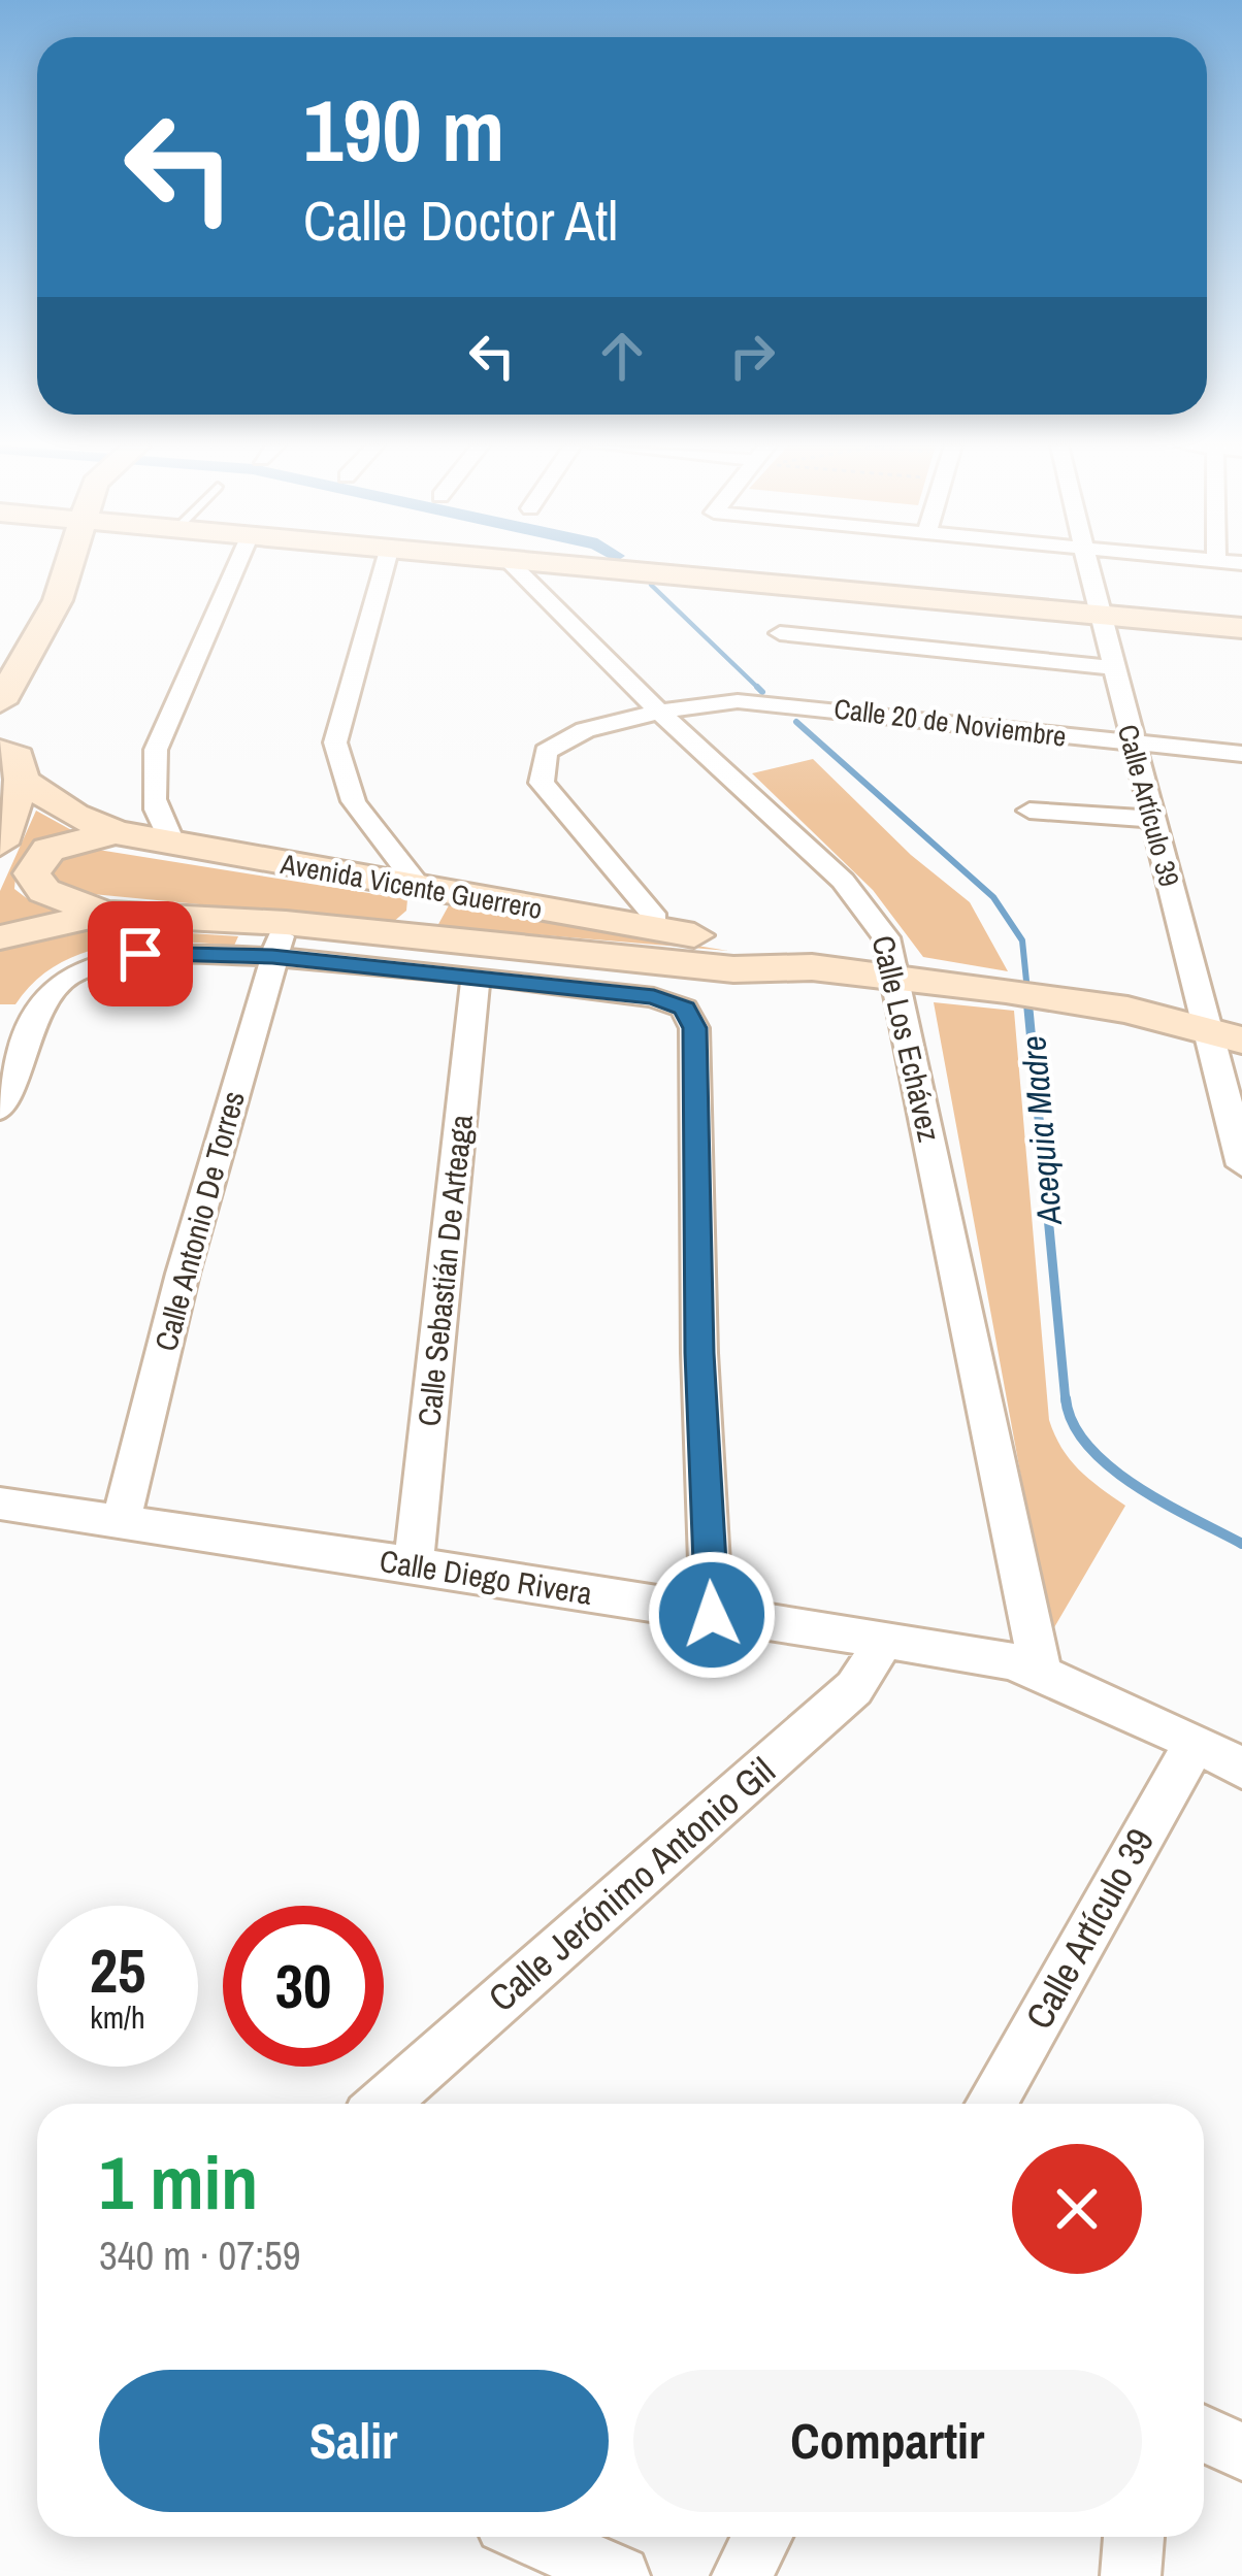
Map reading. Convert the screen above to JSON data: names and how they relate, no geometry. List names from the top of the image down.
{
  "streets": {
    "street": [
      "Calle 20 de Noviembre",
      "Calle Artículo 39",
      "Avenida Vicente Guerrero",
      "Calle Los Echávez",
      "Calle Antonio De Torres",
      "Calle Sebastián De Arteaga",
      "Calle Diego Rivera",
      "Calle Jerónimo Antonio Gil"
    ]
  },
  "crossings": [
    ["Calle 20 de Noviembre", "Calle Artículo 39"],
    ["Calle 20 de Noviembre", "Avenida Vicente Guerrero"],
    ["Calle 20 de Noviembre", "Calle Los Echávez"],
    ["Calle Artículo 39", "Avenida Vicente Guerrero"],
    ["Calle Artículo 39", "Calle Diego Rivera"],
    ["Avenida Vicente Guerrero", "Calle Los Echávez"],
    ["Avenida Vicente Guerrero", "Calle Antonio De Torres"],
    ["Calle Los Echávez", "Calle Diego Rivera"],
    ["Calle Antonio De Torres", "Calle Diego Rivera"],
    ["Calle Sebastián De Arteaga", "Calle Diego Rivera"],
    ["Calle Diego Rivera", "Calle Jerónimo Antonio Gil"]
  ],
  "water": ["Acequia Madre"],
  "page": {
    "turn": ["190 m", "Calle Doctor Atl"],
    "speed": "25 km/h",
    "limit": "30",
    "heading": ["1 min", "340 m · 07:59"],
    "buttons": ["Salir", "Compartir"]
  }
}
